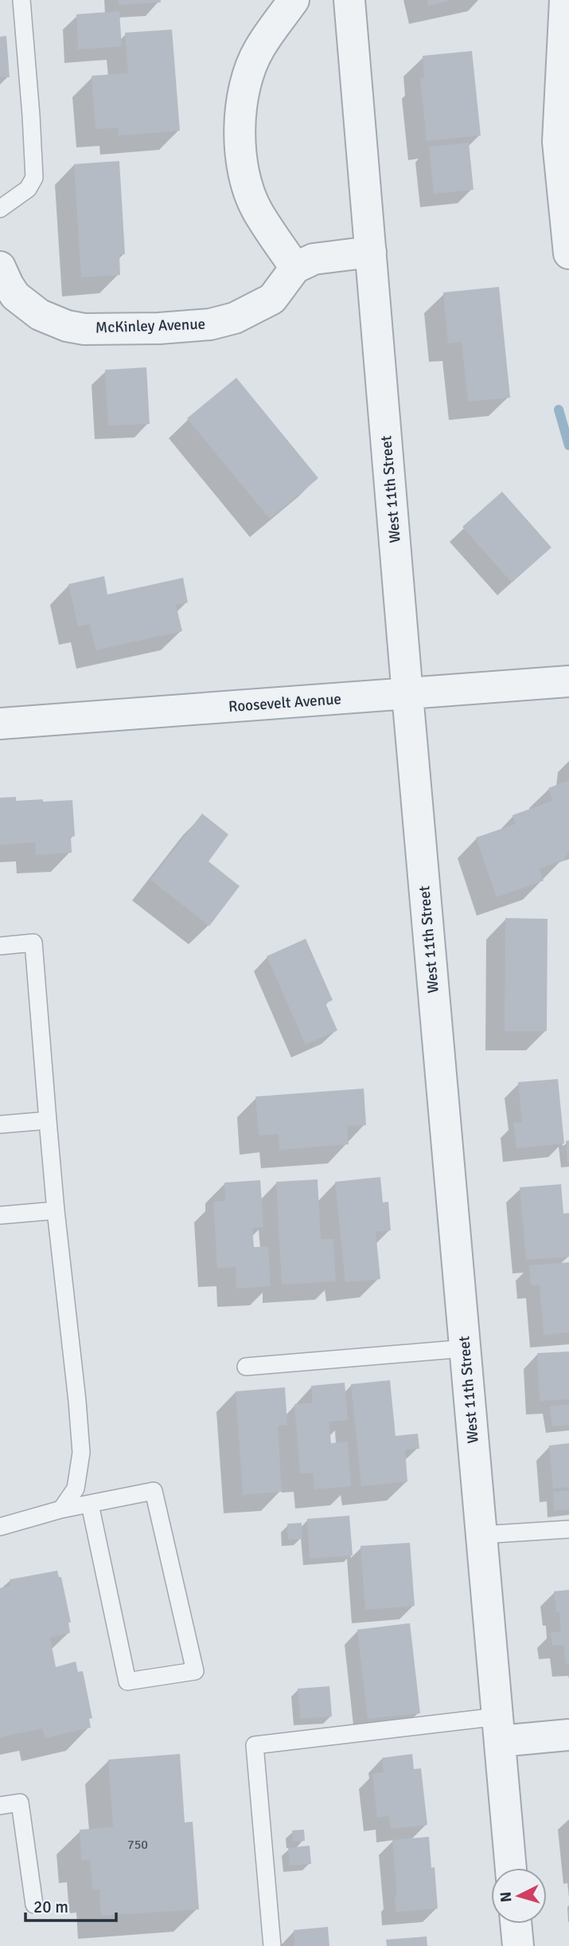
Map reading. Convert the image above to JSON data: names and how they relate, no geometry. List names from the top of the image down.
{
  "streets": {
    "street": ["McKinley Avenue", "West 11th Street", "Roosevelt Avenue"]
  },
  "crossings": [
    ["West 11th Street", "Roosevelt Avenue"]
  ],
  "house_numbers": ["750"],
  "scale_bar": "20 m",
  "north": "left"
}
